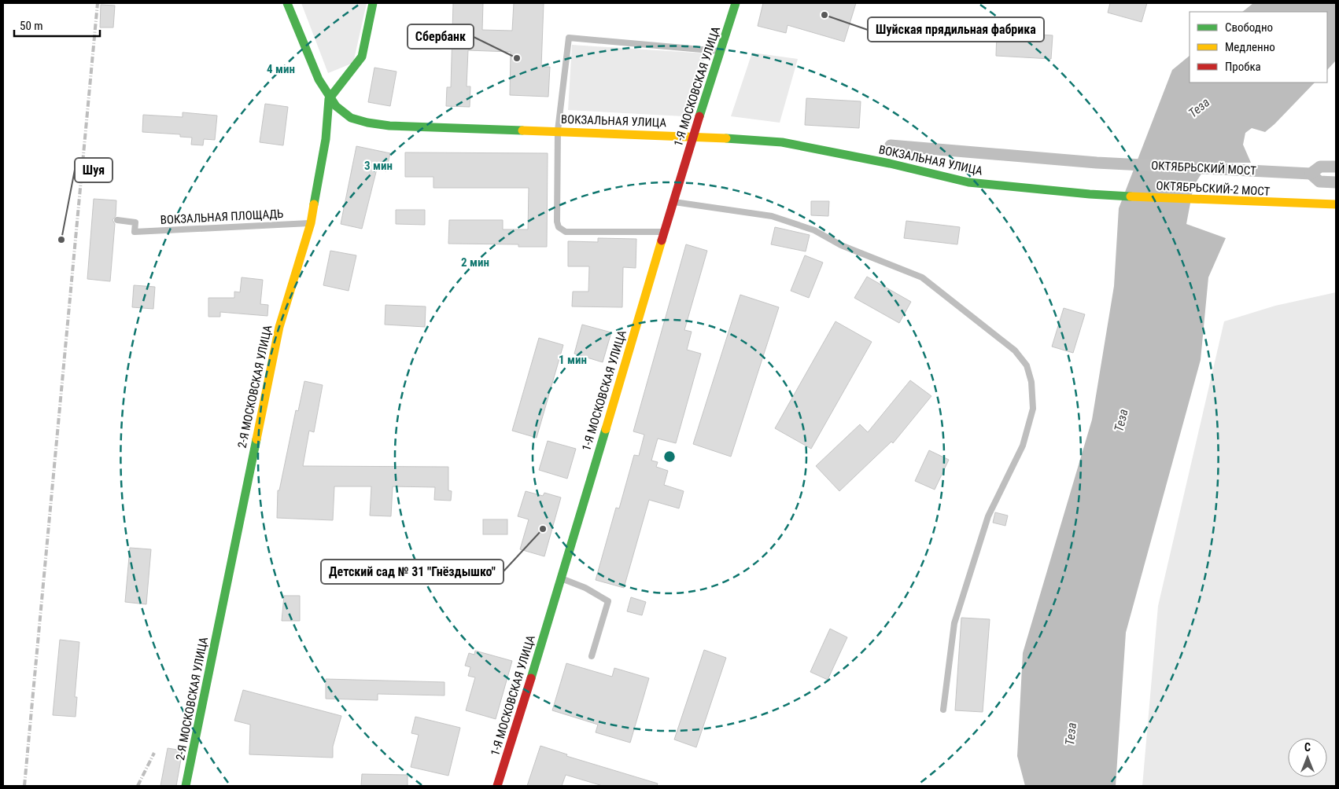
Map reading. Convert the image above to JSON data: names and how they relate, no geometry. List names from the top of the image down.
{
  "streets": {
    "main road": [
      "1-Я МОСКОВСКАЯ УЛИЦА",
      "ВОКЗАЛЬНАЯ УЛИЦА",
      "ОКТЯБРЬСКИЙ-2 МОСТ",
      "2-Я МОСКОВСКАЯ УЛИЦА"
    ],
    "street": ["ОКТЯБРЬСКИЙ МОСТ"],
    "lane": ["ВОКЗАЛЬНАЯ ПЛОЩАДЬ"]
  },
  "crossings": [
    ["1-Я МОСКОВСКАЯ УЛИЦА", "ВОКЗАЛЬНАЯ УЛИЦА"],
    ["ВОКЗАЛЬНАЯ УЛИЦА", "ОКТЯБРЬСКИЙ-2 МОСТ"],
    ["ВОКЗАЛЬНАЯ УЛИЦА", "2-Я МОСКОВСКАЯ УЛИЦА"],
    ["ВОКЗАЛЬНАЯ ПЛОЩАДЬ", "2-Я МОСКОВСКАЯ УЛИЦА"]
  ],
  "water": ["Теза"],
  "places": [
    "Шуйская прядильная фабрика",
    "Сбербанк",
    "Шуя",
    "Детский сад № 31 \"Гнёздышко\""
  ],
  "legend": ["Свободно", "Медленно", "Пробка"],
  "scale_bar": "50 m",
  "north": "top",
  "rings": [
    "4 мин",
    "3 мин",
    "2 мин",
    "1 мин"
  ]
}
